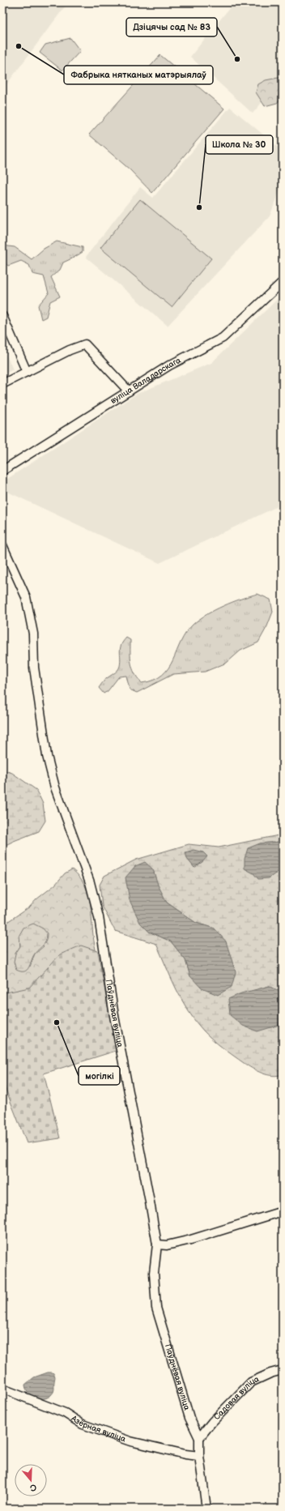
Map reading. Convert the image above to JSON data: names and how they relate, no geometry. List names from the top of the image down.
{
  "streets": {
    "street": [
      "вуліца Валадарскага",
      "Паўднёвая вуліца",
      "Садовая вуліца",
      "Азёрная вуліца"
    ]
  },
  "crossings": [
    ["Паўднёвая вуліца", "Садовая вуліца"],
    ["Паўднёвая вуліца", "Азёрная вуліца"]
  ],
  "places": [
    "Фабрыка нятканых матэрыялаў",
    "Дзіцячы сад № 83",
    "Школа № 30",
    "могілкі"
  ],
  "north": "bottom"
}
